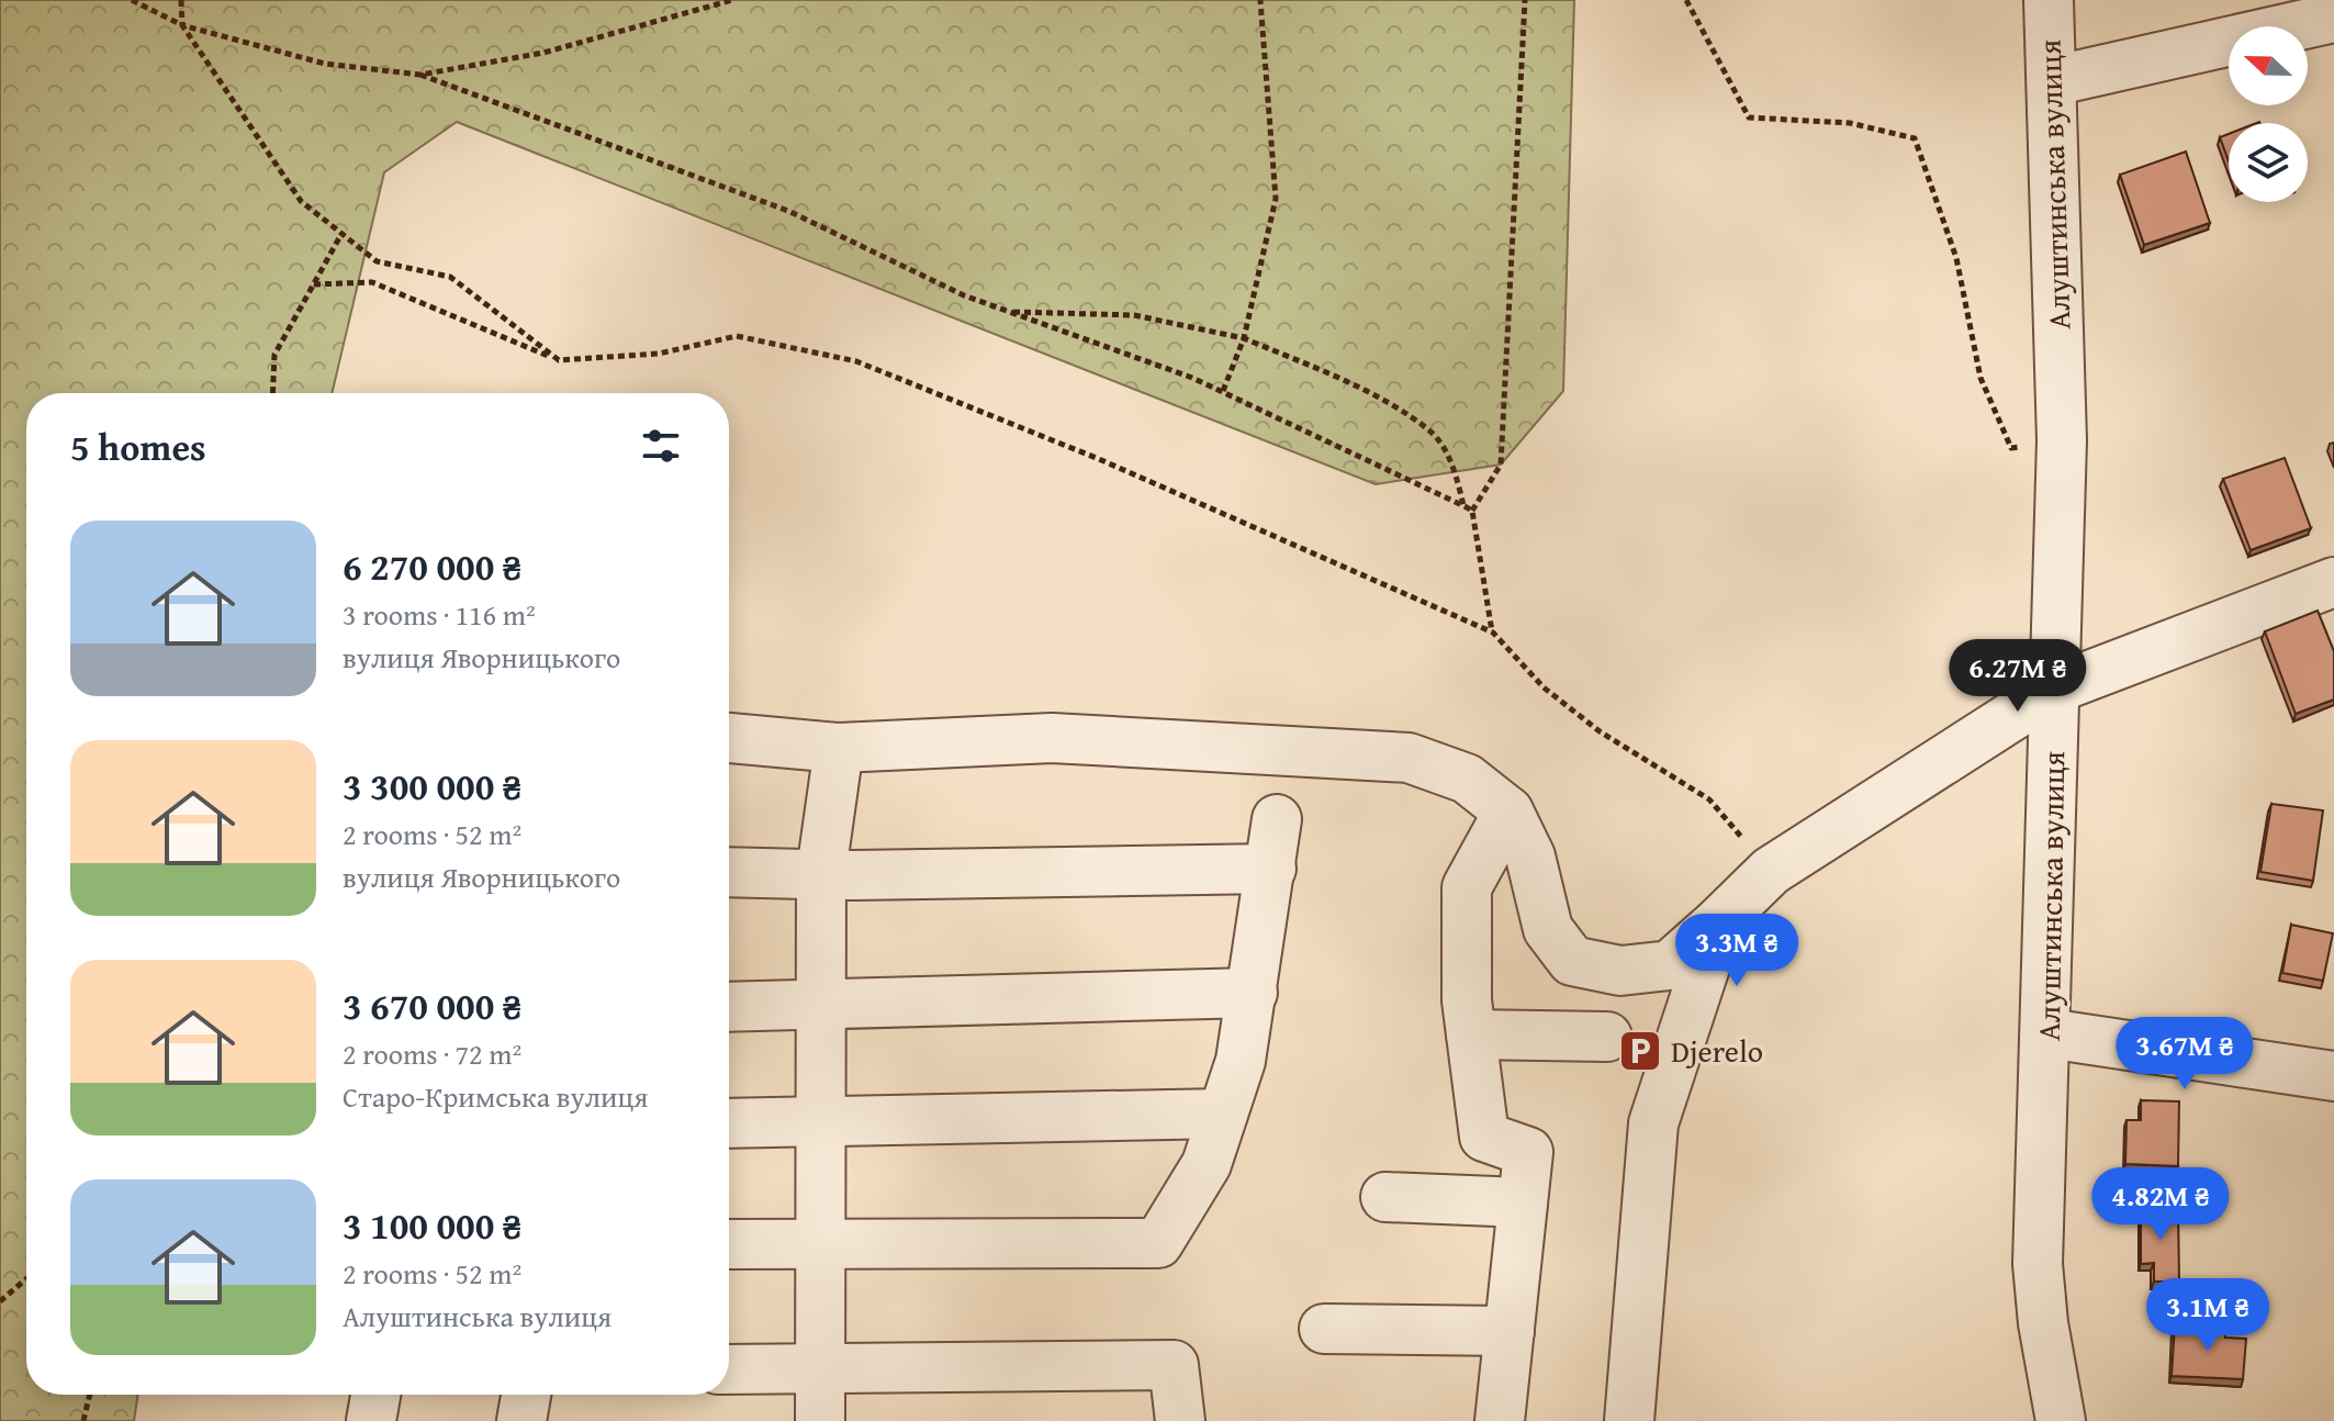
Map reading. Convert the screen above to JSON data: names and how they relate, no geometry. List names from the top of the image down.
{
  "streets": {
    "street": ["Алуштинська вулиця"]
  },
  "places": {
    "parking": ["Djerelo"]
  },
  "north": "left",
  "page": {
    "heading": "5 homes",
    "list": [
      {
        "name": "6 270 000 ₴",
        "note": "3 rooms · 116 m² · вулиця Яворницького"
      },
      {
        "name": "3 300 000 ₴",
        "note": "2 rooms · 52 m² · вулиця Яворницького"
      },
      {
        "name": "3 670 000 ₴",
        "note": "2 rooms · 72 m² · Старо-Кримська вулиця"
      },
      {
        "name": "3 100 000 ₴",
        "note": "2 rooms · 52 m² · Алуштинська вулиця"
      }
    ],
    "price": [
      "6.27M ₴",
      "3.3M ₴",
      "3.67M ₴",
      "4.82M ₴",
      "3.1M ₴"
    ]
  }
}
